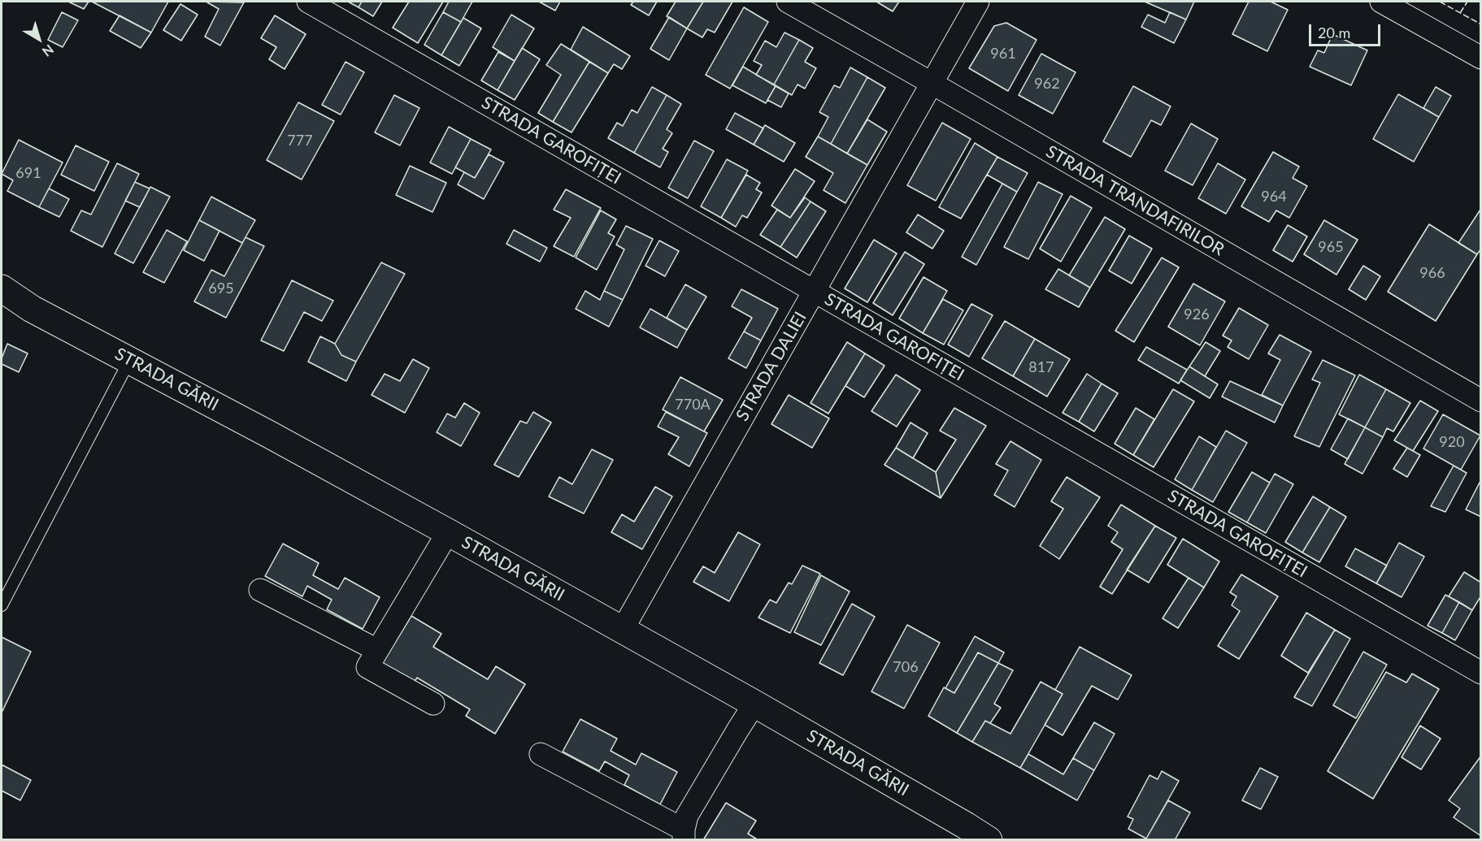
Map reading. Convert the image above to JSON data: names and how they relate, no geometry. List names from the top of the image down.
{
  "streets": {
    "main road": ["STRADA GĂRII"],
    "street": ["STRADA GAROFIȚEI", "STRADA TRANDAFIRILOR", "STRADA DALIEI"]
  },
  "crossings": [
    ["STRADA GAROFIȚEI", "STRADA DALIEI"],
    ["STRADA TRANDAFIRILOR", "STRADA DALIEI"],
    ["STRADA DALIEI", "STRADA GĂRII"]
  ],
  "house_numbers": [
    "961",
    "962",
    "777",
    "691",
    "964",
    "965",
    "966",
    "695",
    "926",
    "817",
    "770A",
    "920",
    "706"
  ],
  "scale_bar": "20 m",
  "north": "bottom right"
}
